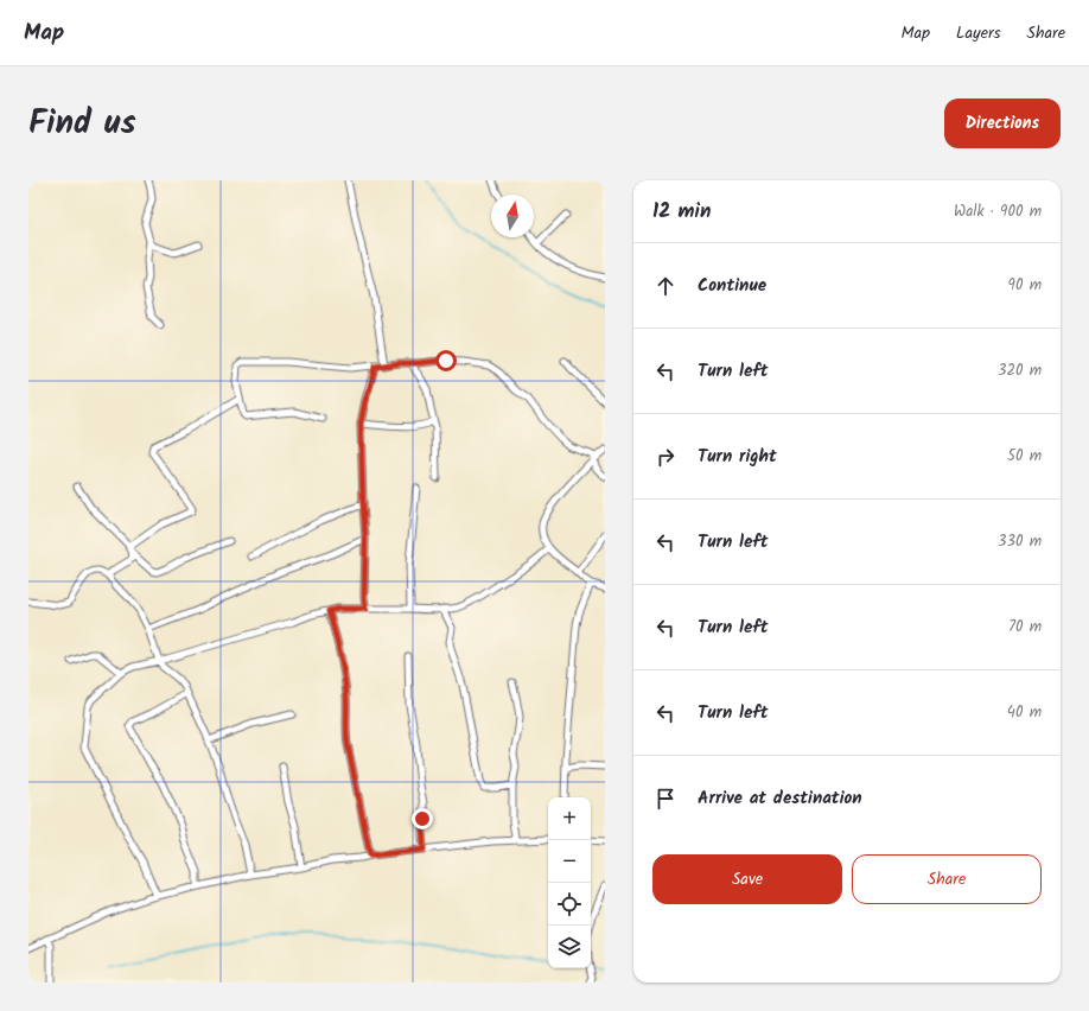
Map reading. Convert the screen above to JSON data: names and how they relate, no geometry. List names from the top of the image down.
{
  "north": "top",
  "page": {
    "header": "Map",
    "nav": ["Map", "Layers", "Share"],
    "title": "Find us",
    "buttons": [
      "Directions",
      ["Save", "Share"]
    ],
    "heading": ["12 min", "Walk · 900 m"],
    "list": [
      ["Continue", "90 m"],
      ["Turn left", "320 m"],
      ["Turn right", "50 m"],
      ["Turn left", "330 m"],
      ["Turn left", "70 m"],
      ["Turn left", "40 m"],
      "Arrive at destination"
    ],
    "map_buttons": ["+", "−"]
  }
}
